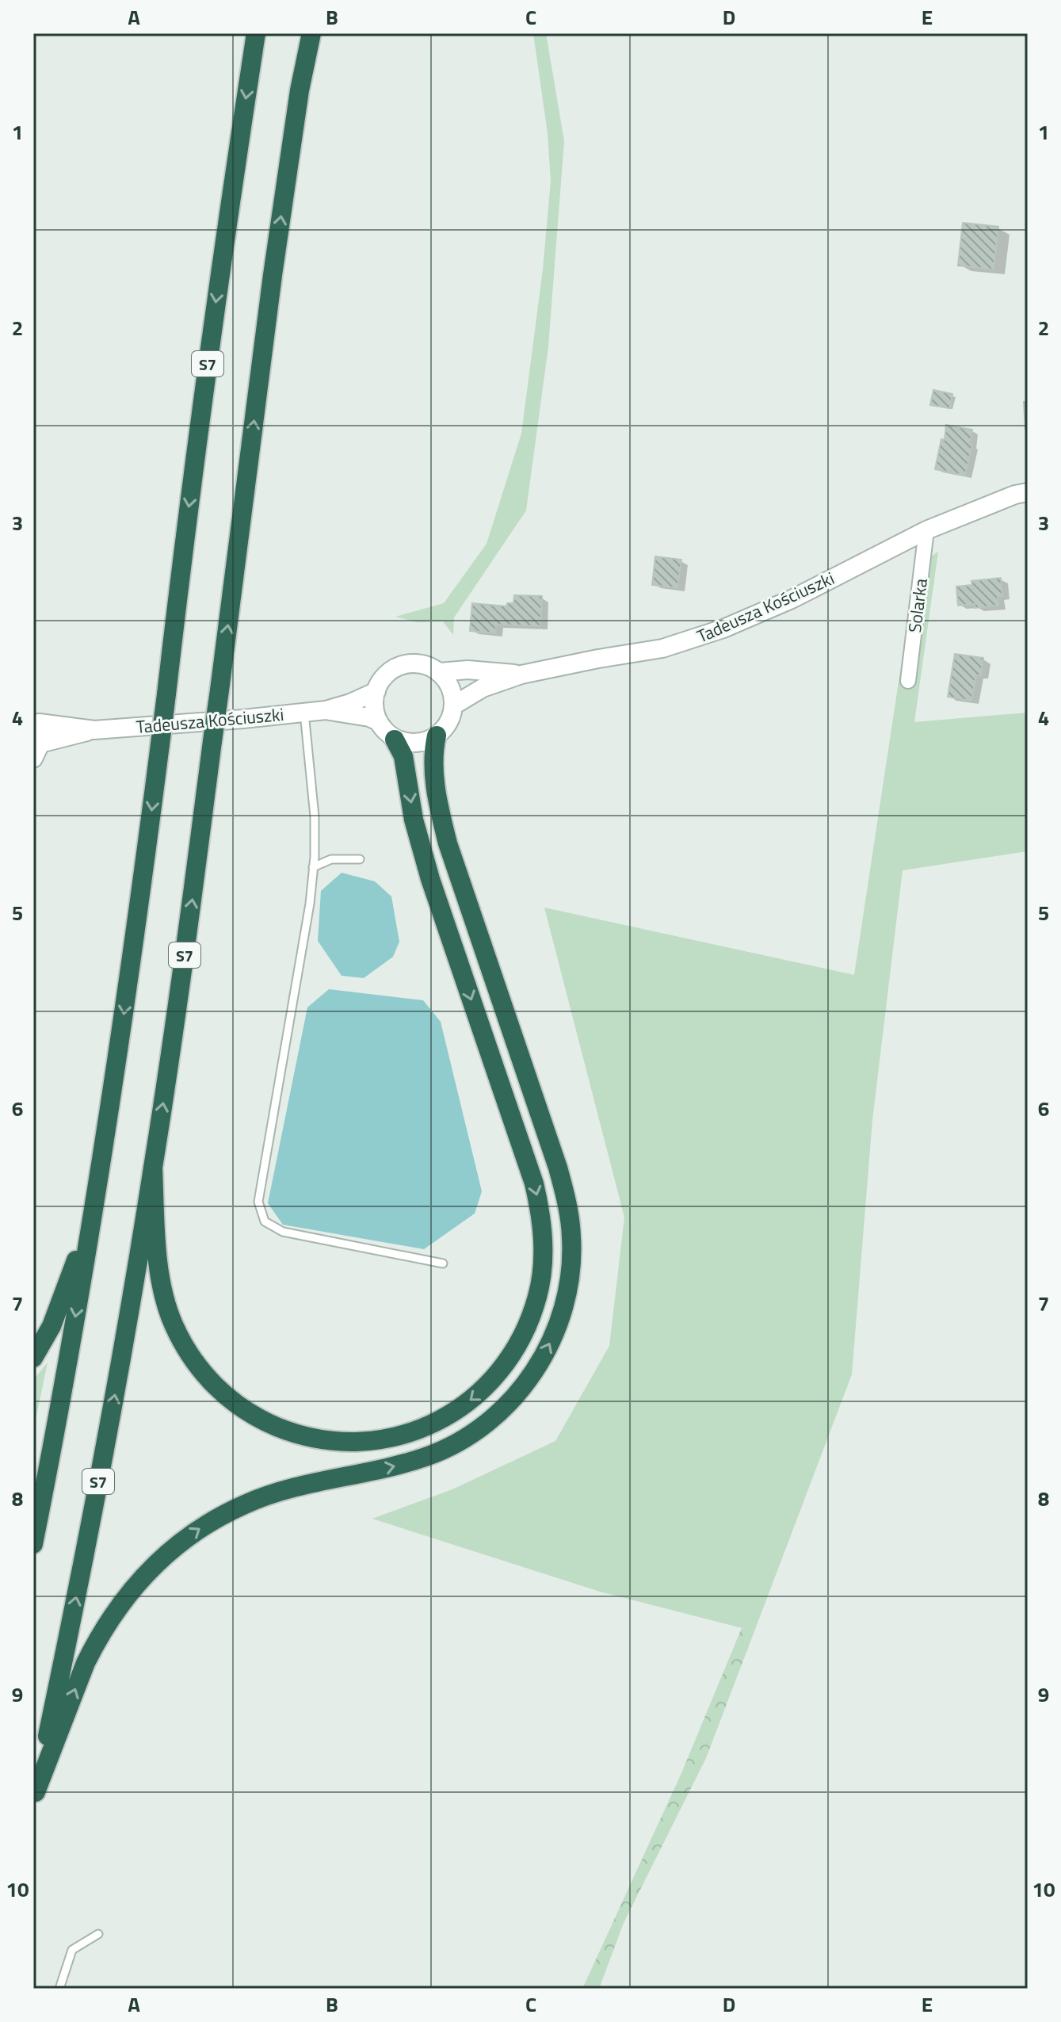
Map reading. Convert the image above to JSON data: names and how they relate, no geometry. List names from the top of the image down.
{
  "streets": {
    "highway": ["S7"],
    "street": ["Solarka", "Tadeusza Kościuszki"]
  },
  "crossings": [
    ["Solarka", "Tadeusza Kościuszki"]
  ],
  "grid": {
    "columns": [
      "A",
      "B",
      "C",
      "D",
      "E"
    ],
    "rows": [
      "1",
      "2",
      "3",
      "4",
      "5",
      "6",
      "7",
      "8",
      "9",
      "10"
    ]
  }
}
